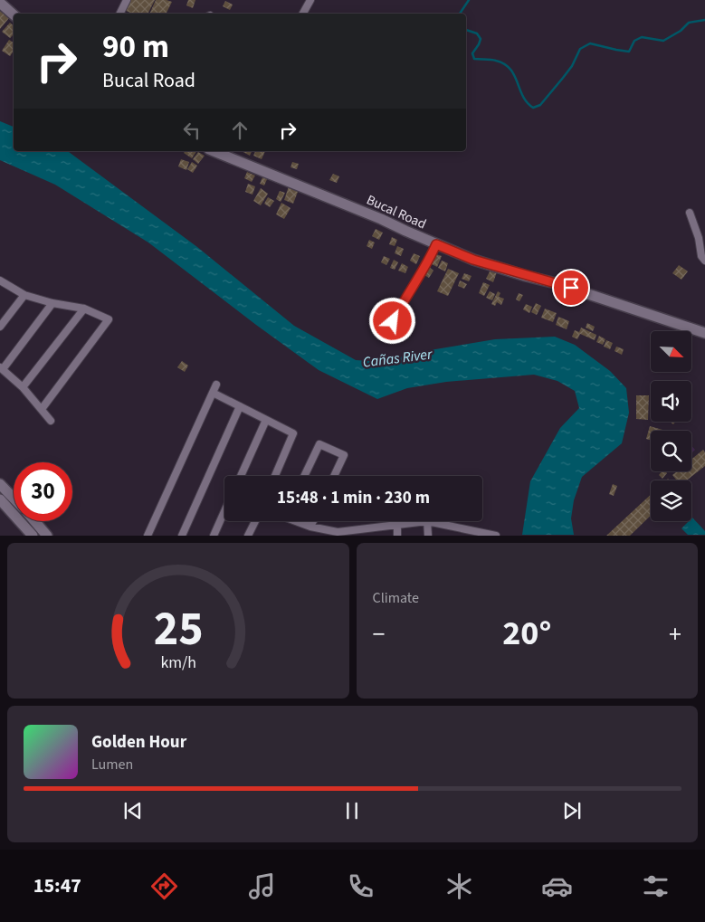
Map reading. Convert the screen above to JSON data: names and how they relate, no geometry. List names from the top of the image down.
{
  "streets": {
    "street": ["Bucal Road"]
  },
  "water": ["Cañas River"],
  "north": "bottom right",
  "page": {
    "turn": ["90 m", "Bucal Road"],
    "limit": "30",
    "trip": "15:48 · 1 min · 230 m",
    "tile": "Climate",
    "heat": ["−", "20°", "+"],
    "song": ["Golden Hour", "Lumen"],
    "tabs": "15:47",
    "gauge": ["25", "km/h"]
  }
}
